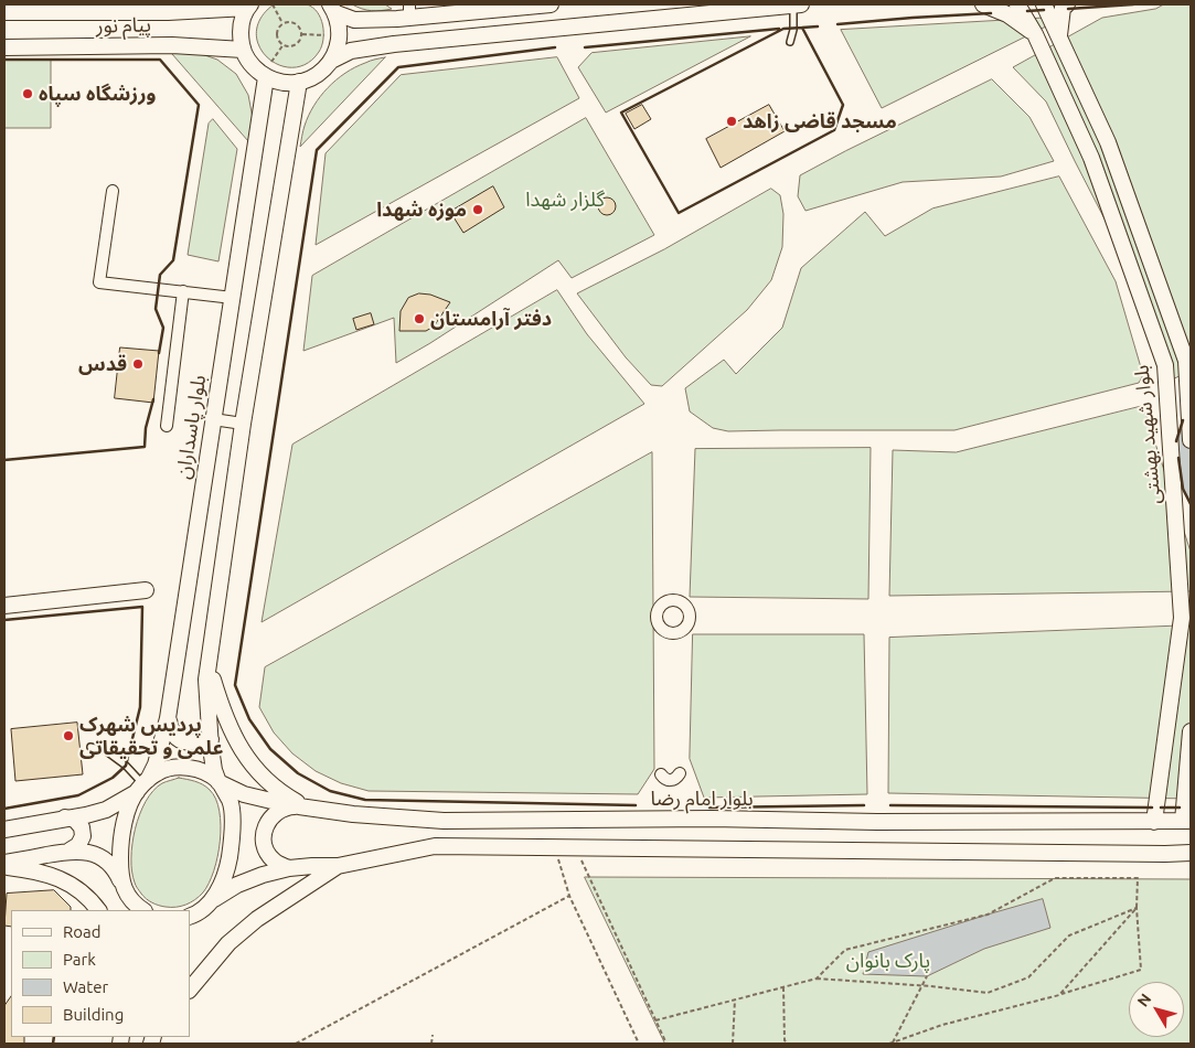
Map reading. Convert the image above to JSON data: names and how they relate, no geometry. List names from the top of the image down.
{
  "streets": {
    "main road": [
      "پیام نور",
      "بلوار پاسداران",
      "بلوار شهید بهشتی",
      "بلوار امام رضا"
    ]
  },
  "crossings": [
    ["بلوار پاسداران", "بلوار امام رضا"],
    ["بلوار شهید بهشتی", "بلوار امام رضا"]
  ],
  "parks": ["گلزار شهدا", "پارک بانوان"],
  "places": [
    "ورزشگاه سپاه",
    "مسجد قاضی زاهد",
    "موزه شهدا",
    "دفتر آرامستان",
    "قدس",
    "پردیس شهرک علمی و تحقیقاتی"
  ],
  "legend": [
    "Road",
    "Park",
    "Water",
    "Building"
  ],
  "north": "top left"
}
